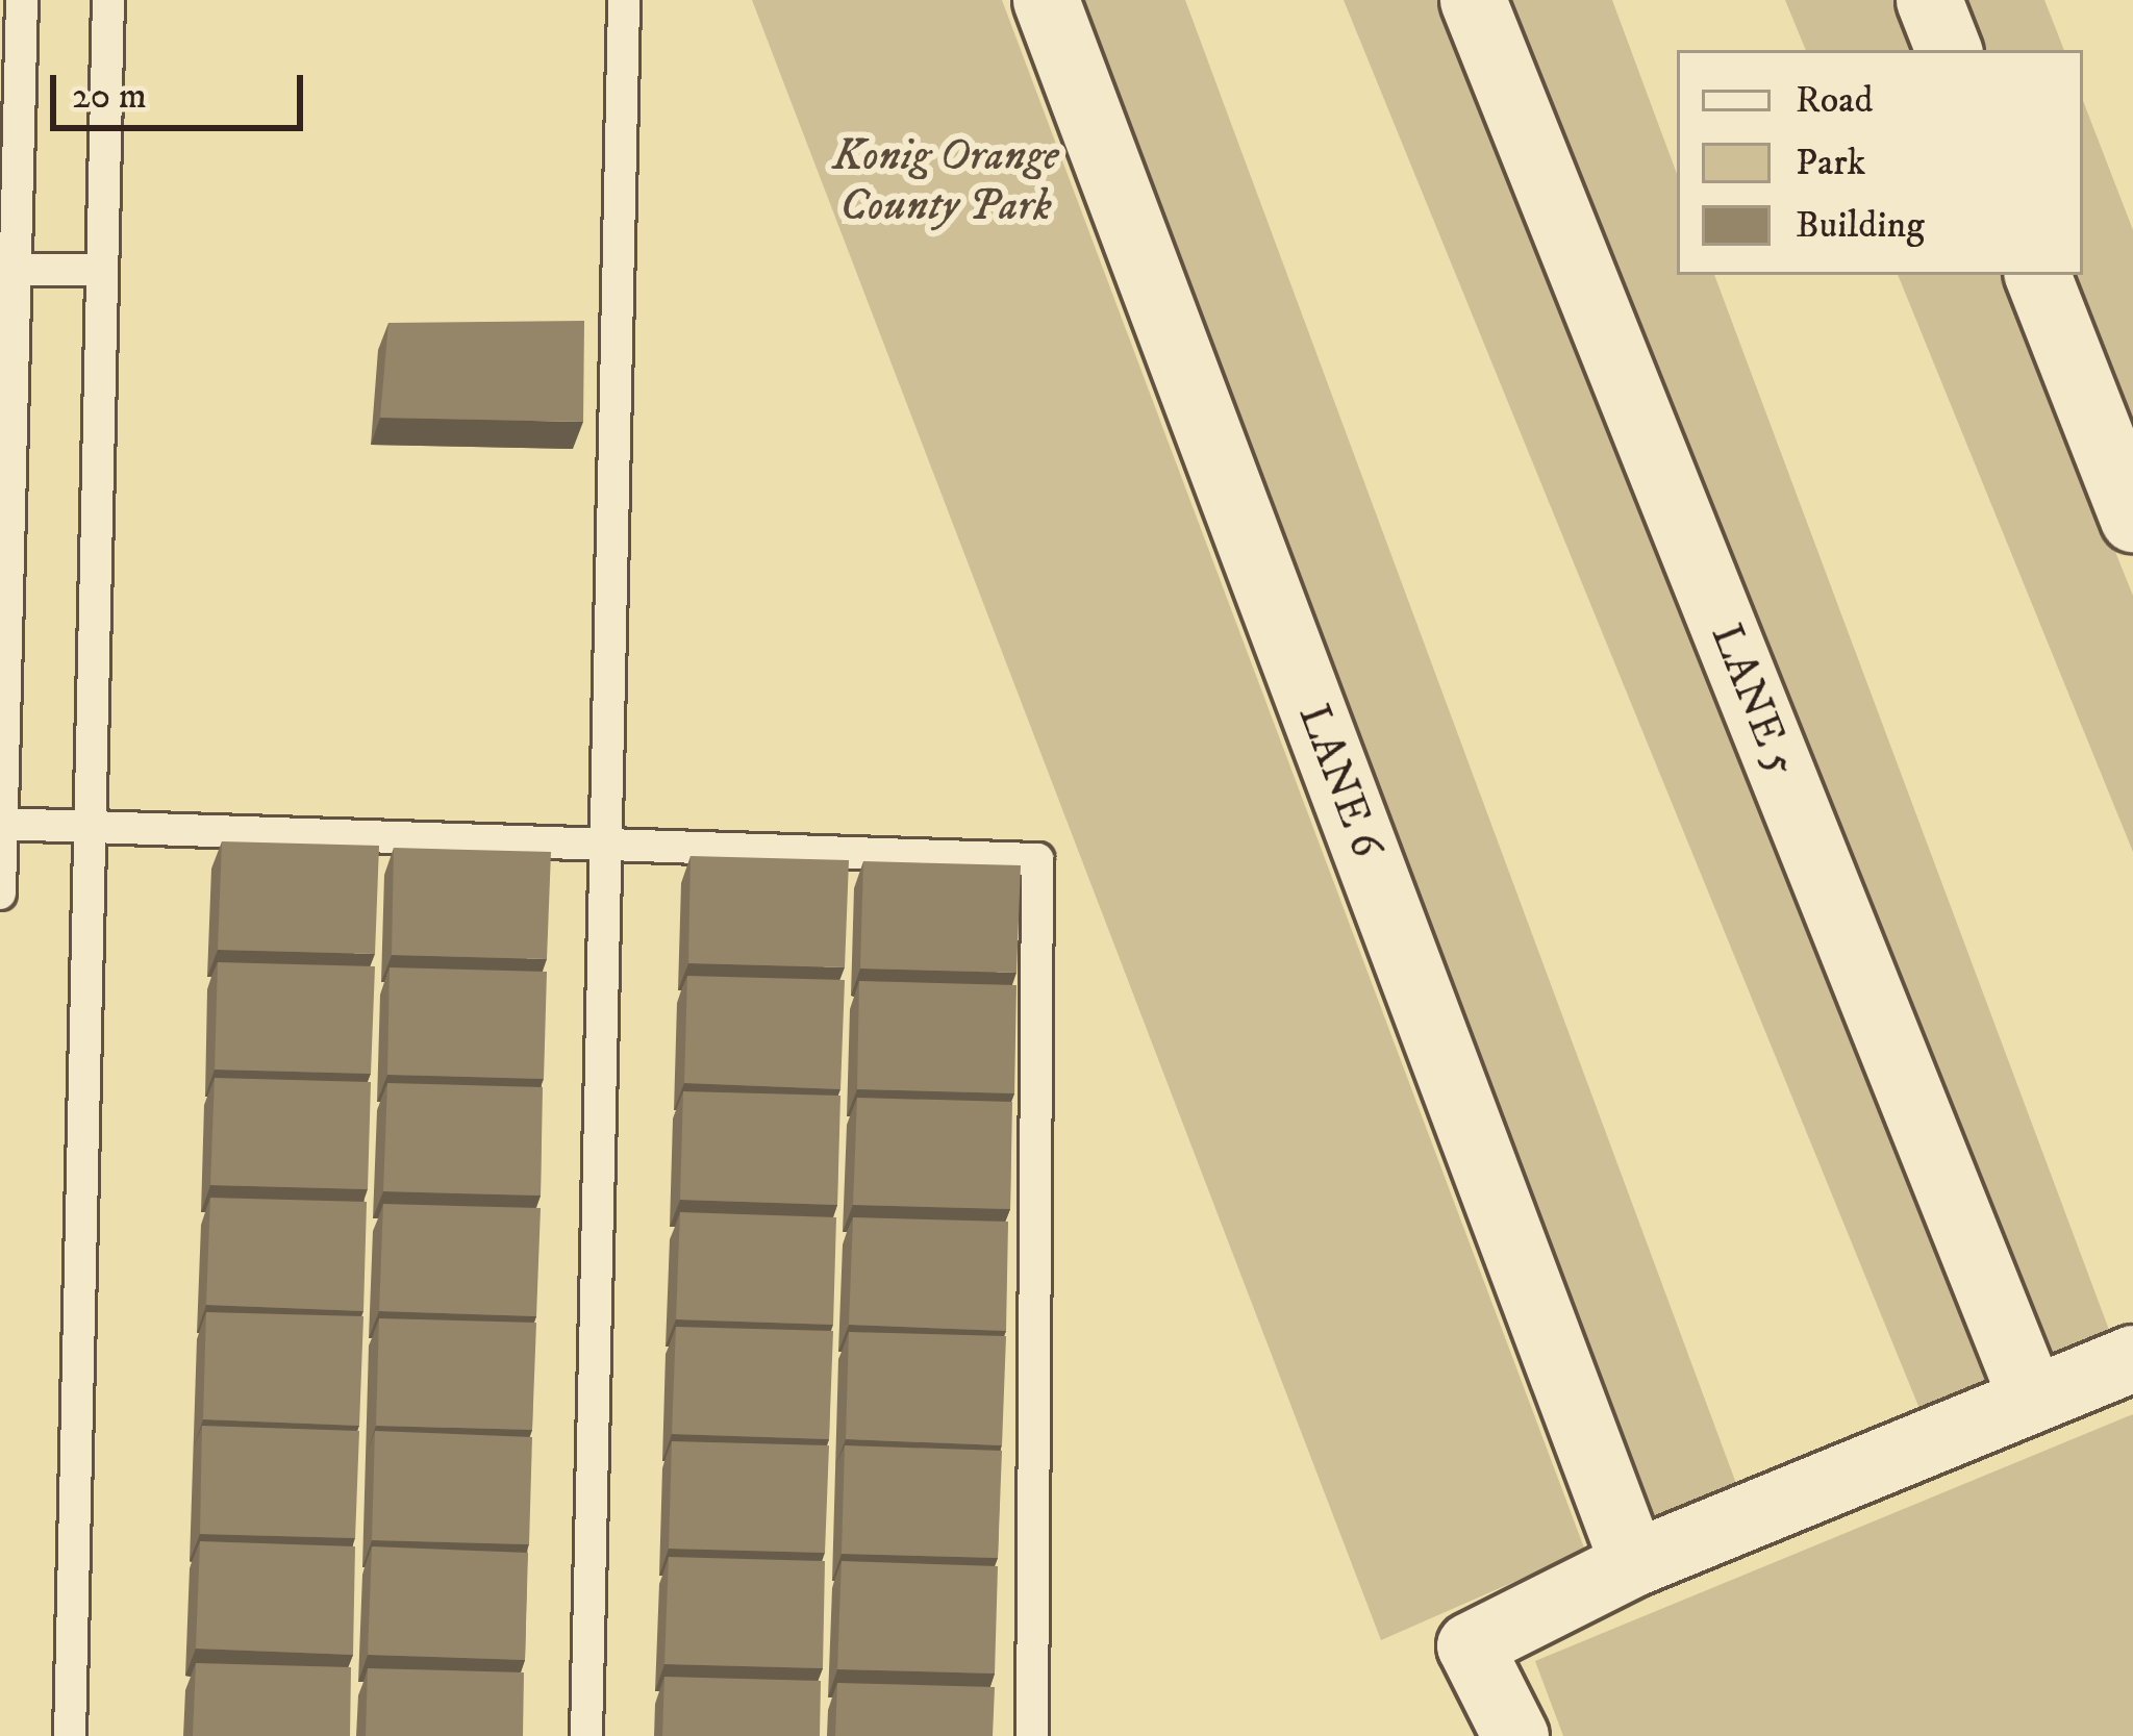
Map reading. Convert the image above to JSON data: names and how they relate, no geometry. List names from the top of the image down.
{
  "streets": {
    "street": ["LANE 5", "LANE 6"]
  },
  "parks": ["Konig Orange County Park"],
  "legend": ["Road", "Park", "Building"],
  "scale_bar": "20 m"
}
